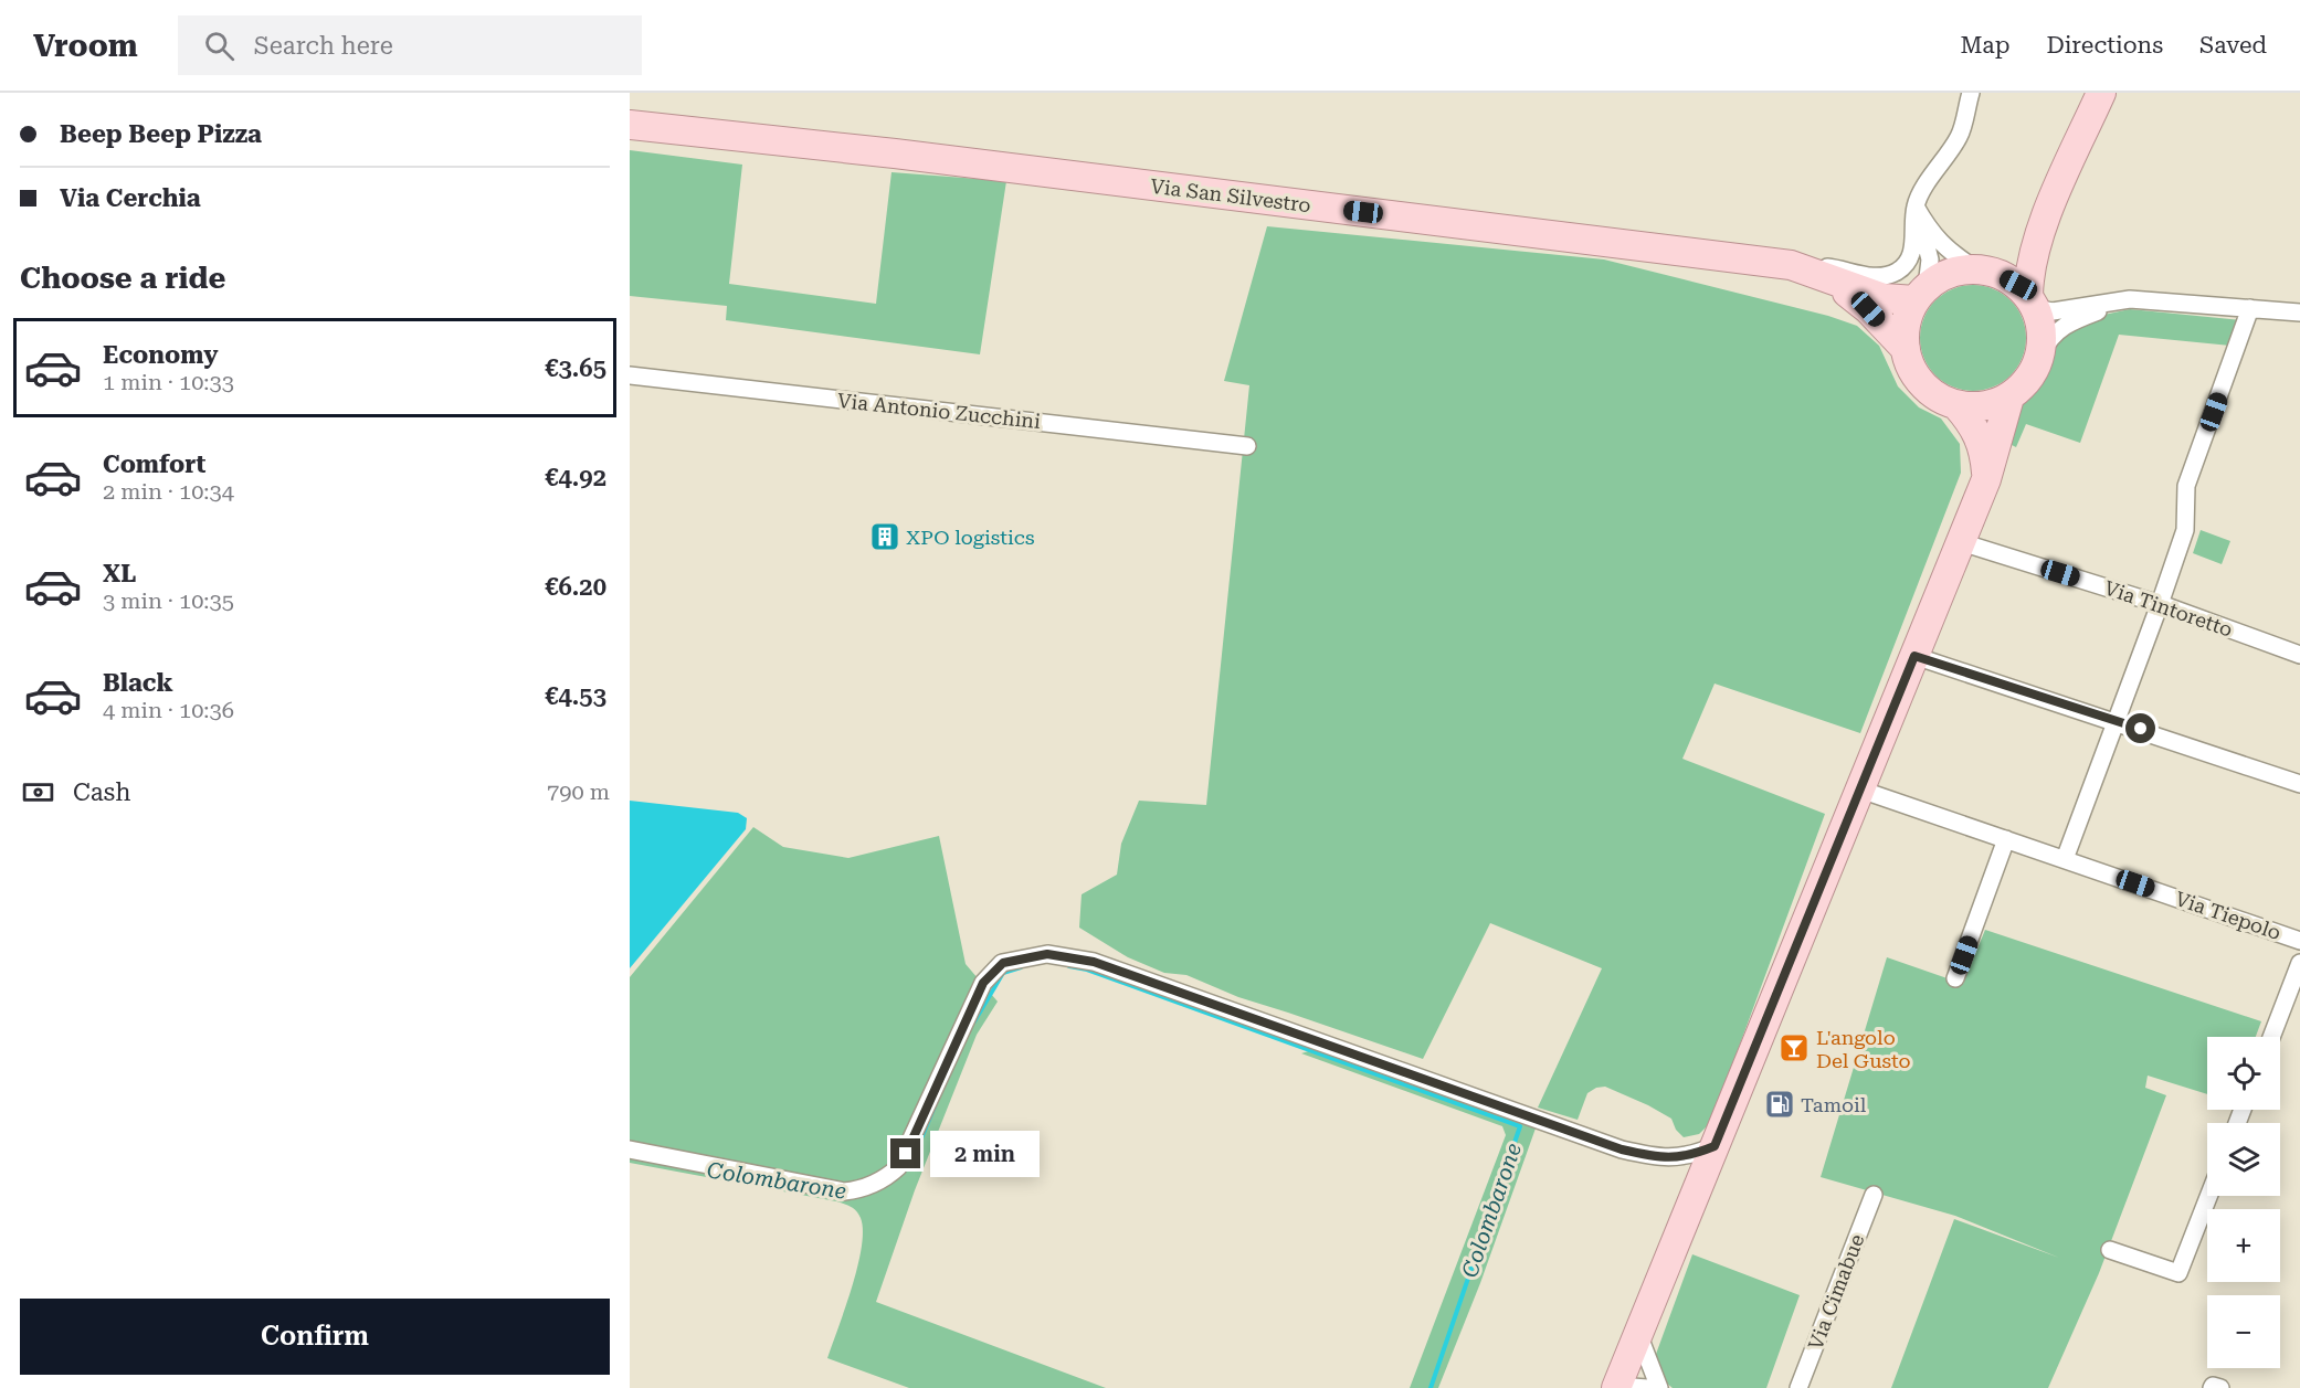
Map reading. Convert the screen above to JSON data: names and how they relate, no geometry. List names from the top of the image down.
{
  "streets": {
    "main road": ["Via San Silvestro"],
    "street": [
      "Via Antonio Zucchini",
      "Via Tintoretto",
      "Via Tiepolo",
      "Via Cimabue"
    ]
  },
  "water": ["Colombarone"],
  "places": {
    "building": ["XPO logistics"],
    "bar": ["L'angolo Del Gusto"],
    "fuel station": ["Tamoil"]
  },
  "page": {
    "header": "Vroom",
    "search": "Search here",
    "nav": ["Map", "Directions", "Saved"],
    "banner": ["Beep Beep Pizza", "Via Cerchia"],
    "heading": "Choose a ride",
    "list": [
      {
        "name": "Economy",
        "note": "1 min · 10:33",
        "value": "€3.65"
      },
      {
        "name": "Comfort",
        "note": "2 min · 10:34",
        "value": "€4.92"
      },
      {
        "name": "XL",
        "note": "3 min · 10:35",
        "value": "€6.20"
      },
      {
        "name": "Black",
        "note": "4 min · 10:36",
        "value": "€4.53"
      }
    ],
    "pay": ["Cash", "790 m"],
    "map_buttons": ["+", "−"],
    "bubble": "2 min",
    "buttons": "Confirm"
  }
}
